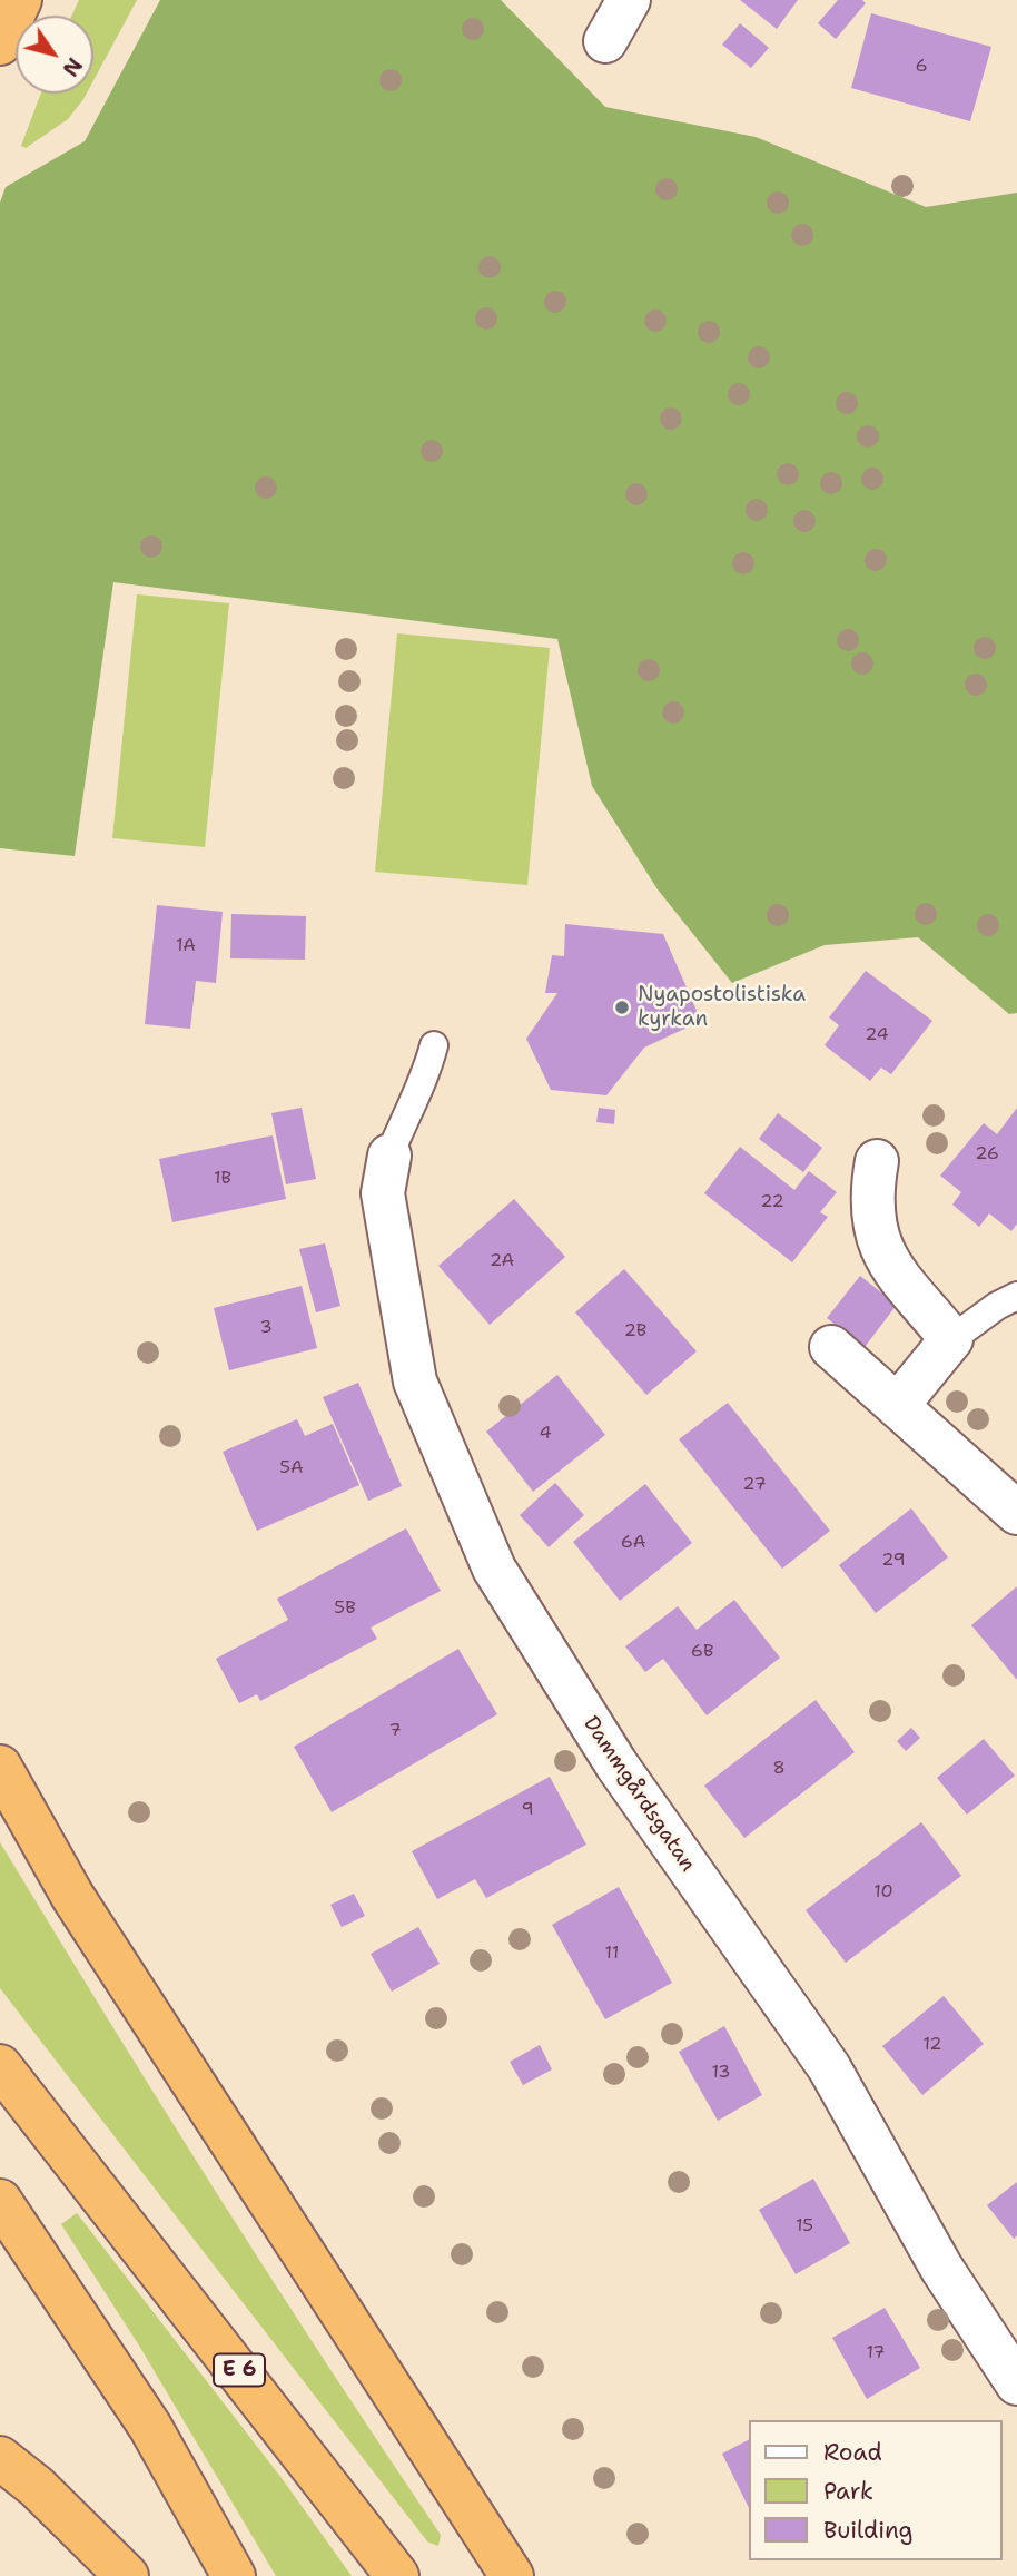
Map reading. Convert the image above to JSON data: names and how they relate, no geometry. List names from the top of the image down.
{
  "streets": {
    "highway": ["E 6"],
    "street": ["Dammgårdsgatan"]
  },
  "places": ["Nyapostolistiska kyrkan"],
  "house_numbers": [
    "6",
    "1A",
    "24",
    "26",
    "1B",
    "22",
    "2A",
    "3",
    "2B",
    "4",
    "5A",
    "27",
    "6A",
    "29",
    "5B",
    "6B",
    "7",
    "8",
    "9",
    "10",
    "11",
    "12",
    "13",
    "15",
    "17"
  ],
  "legend": ["Road", "Park", "Building"],
  "north": "bottom right"
}
